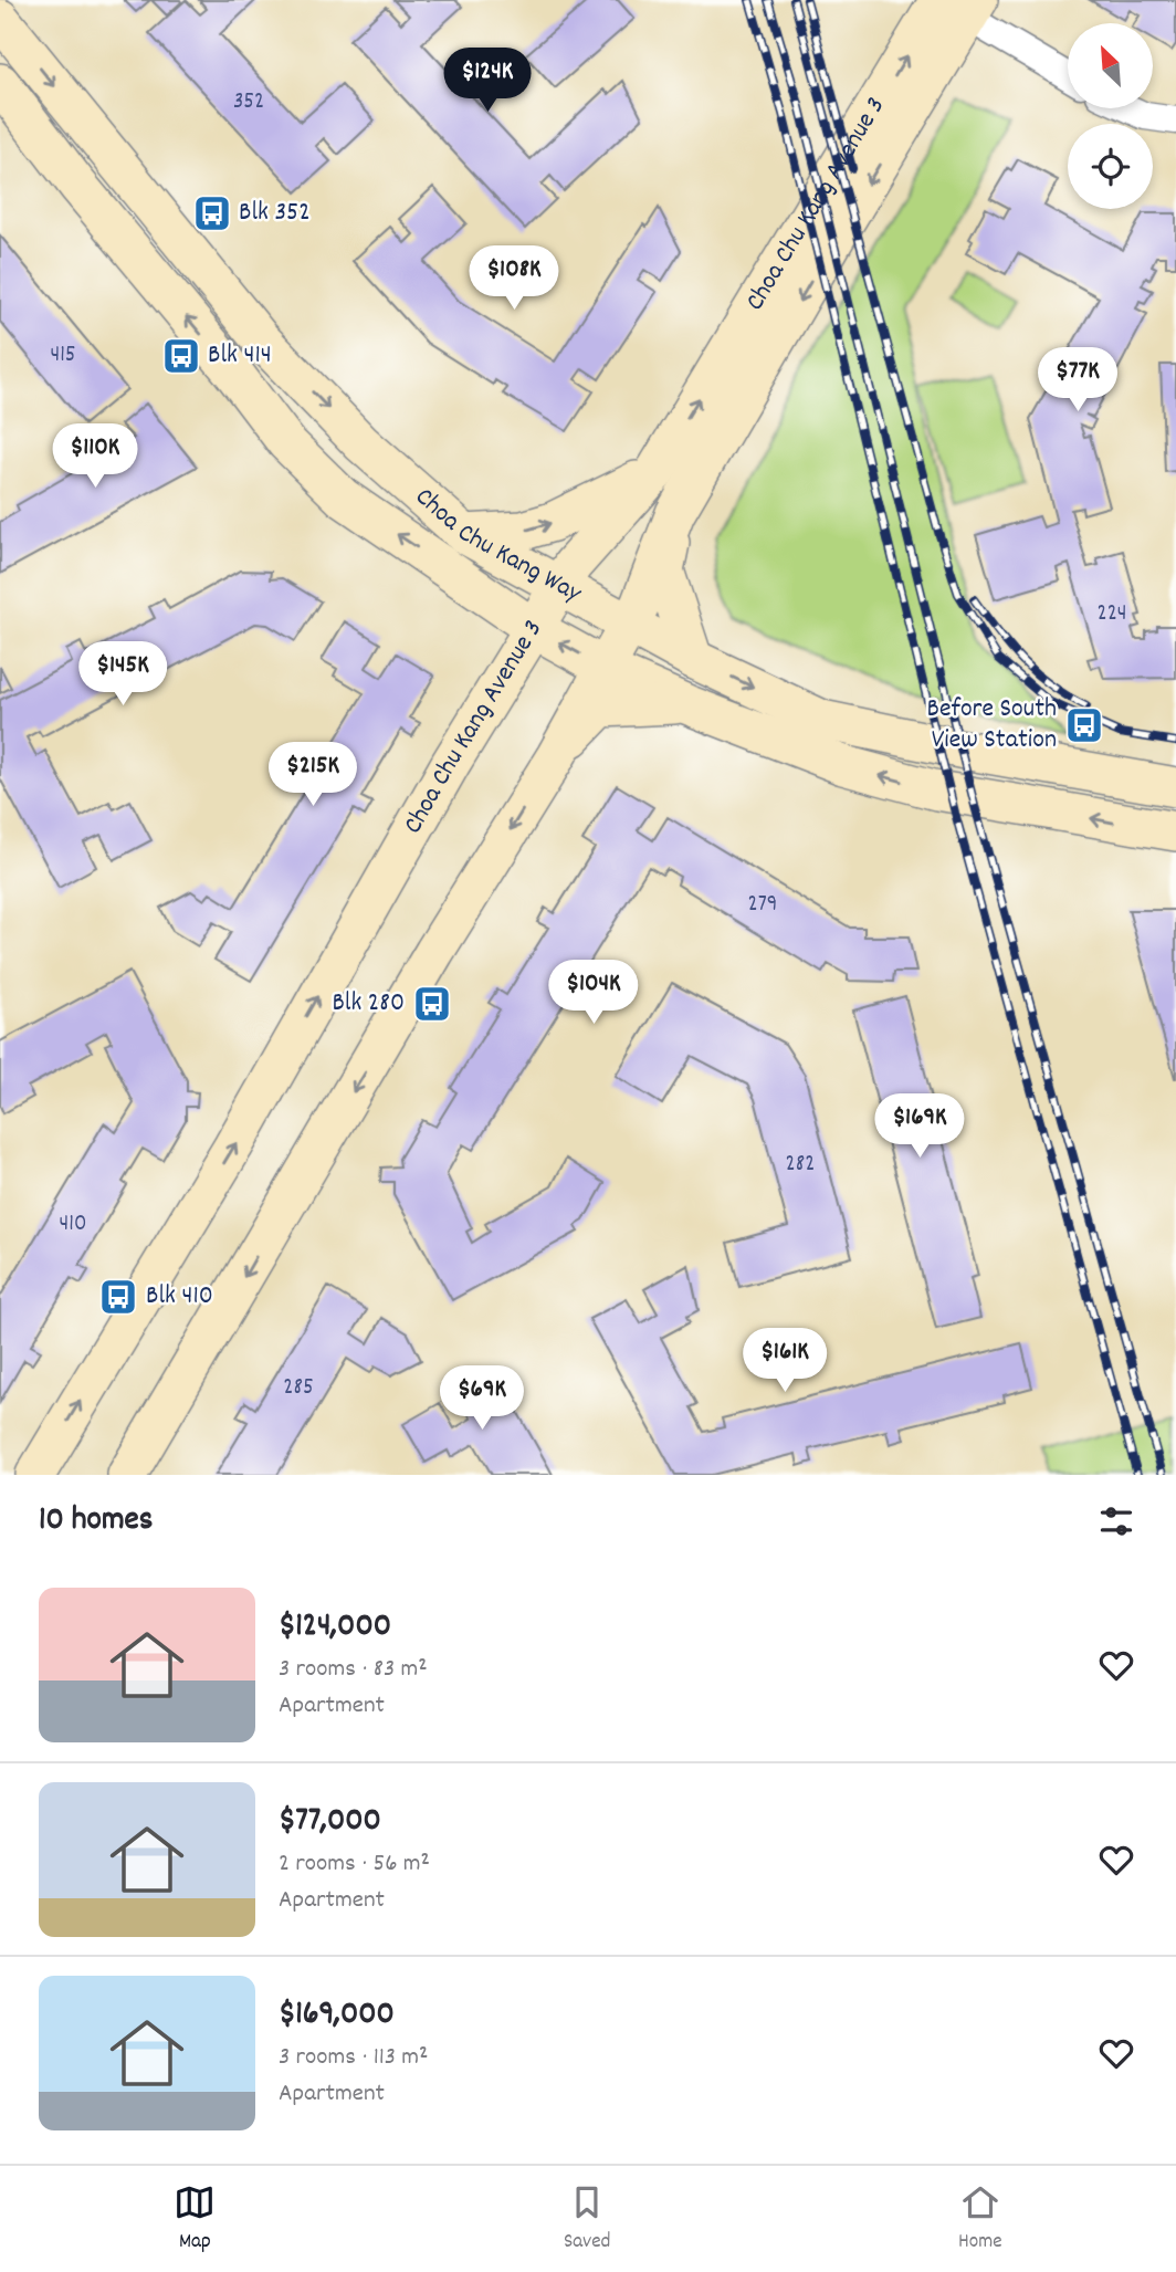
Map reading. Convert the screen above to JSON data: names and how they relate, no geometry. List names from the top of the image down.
{
  "streets": {
    "main road": ["Choa Chu Kang Avenue 3", "Choa Chu Kang Way"]
  },
  "crossings": [
    ["Choa Chu Kang Avenue 3", "Choa Chu Kang Way"]
  ],
  "places": {
    "bus stop": [
      "Blk 352",
      "Blk 414",
      "Before South View Station",
      "Blk 280",
      "Blk 410"
    ]
  },
  "house_numbers": [
    "352",
    "415",
    "224",
    "279",
    "282",
    "410",
    "285"
  ],
  "north": "top left",
  "page": {
    "price": [
      "$124K",
      "$108K",
      "$77K",
      "$110K",
      "$145K",
      "$215K",
      "$104K",
      "$169K",
      "$161K",
      "$69K"
    ],
    "heading": "10 homes",
    "list": [
      {
        "name": "$124,000",
        "note": "3 rooms · 83 m² · Apartment"
      },
      {
        "name": "$77,000",
        "note": "2 rooms · 56 m² · Apartment"
      },
      {
        "name": "$169,000",
        "note": "3 rooms · 113 m² · Apartment"
      }
    ],
    "tabs": ["Map", "Saved", "Home"]
  }
}
